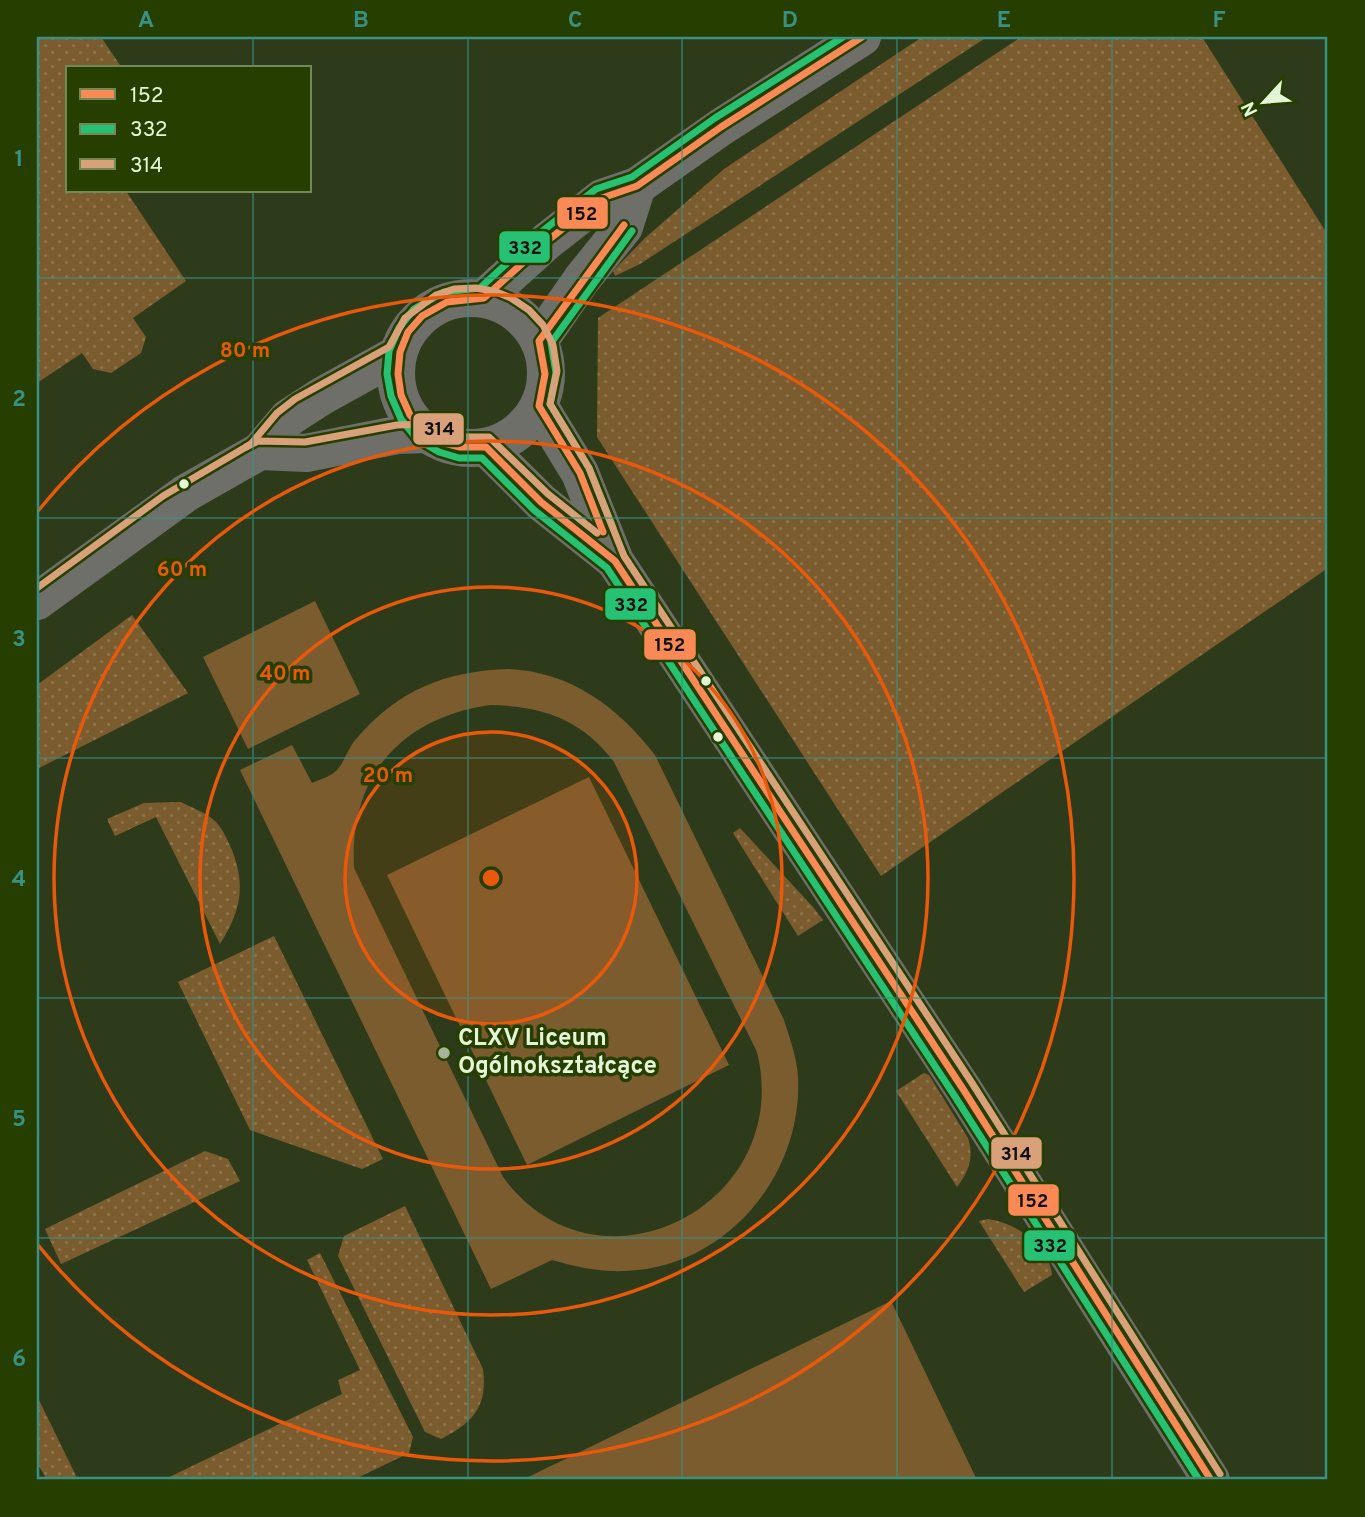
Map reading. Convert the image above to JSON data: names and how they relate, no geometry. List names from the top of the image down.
{
  "places": ["CLXV Liceum Ogólnokształcące"],
  "lines": ["transit line 152", "transit line 332", "transit line 314"],
  "legend": ["152", "332", "314"],
  "north": "bottom left",
  "grid": {
    "columns": [
      "A",
      "B",
      "C",
      "D",
      "E",
      "F"
    ],
    "rows": [
      "1",
      "2",
      "3",
      "4",
      "5",
      "6"
    ]
  },
  "rings": [
    "80 m",
    "60 m",
    "40 m",
    "20 m"
  ]
}
